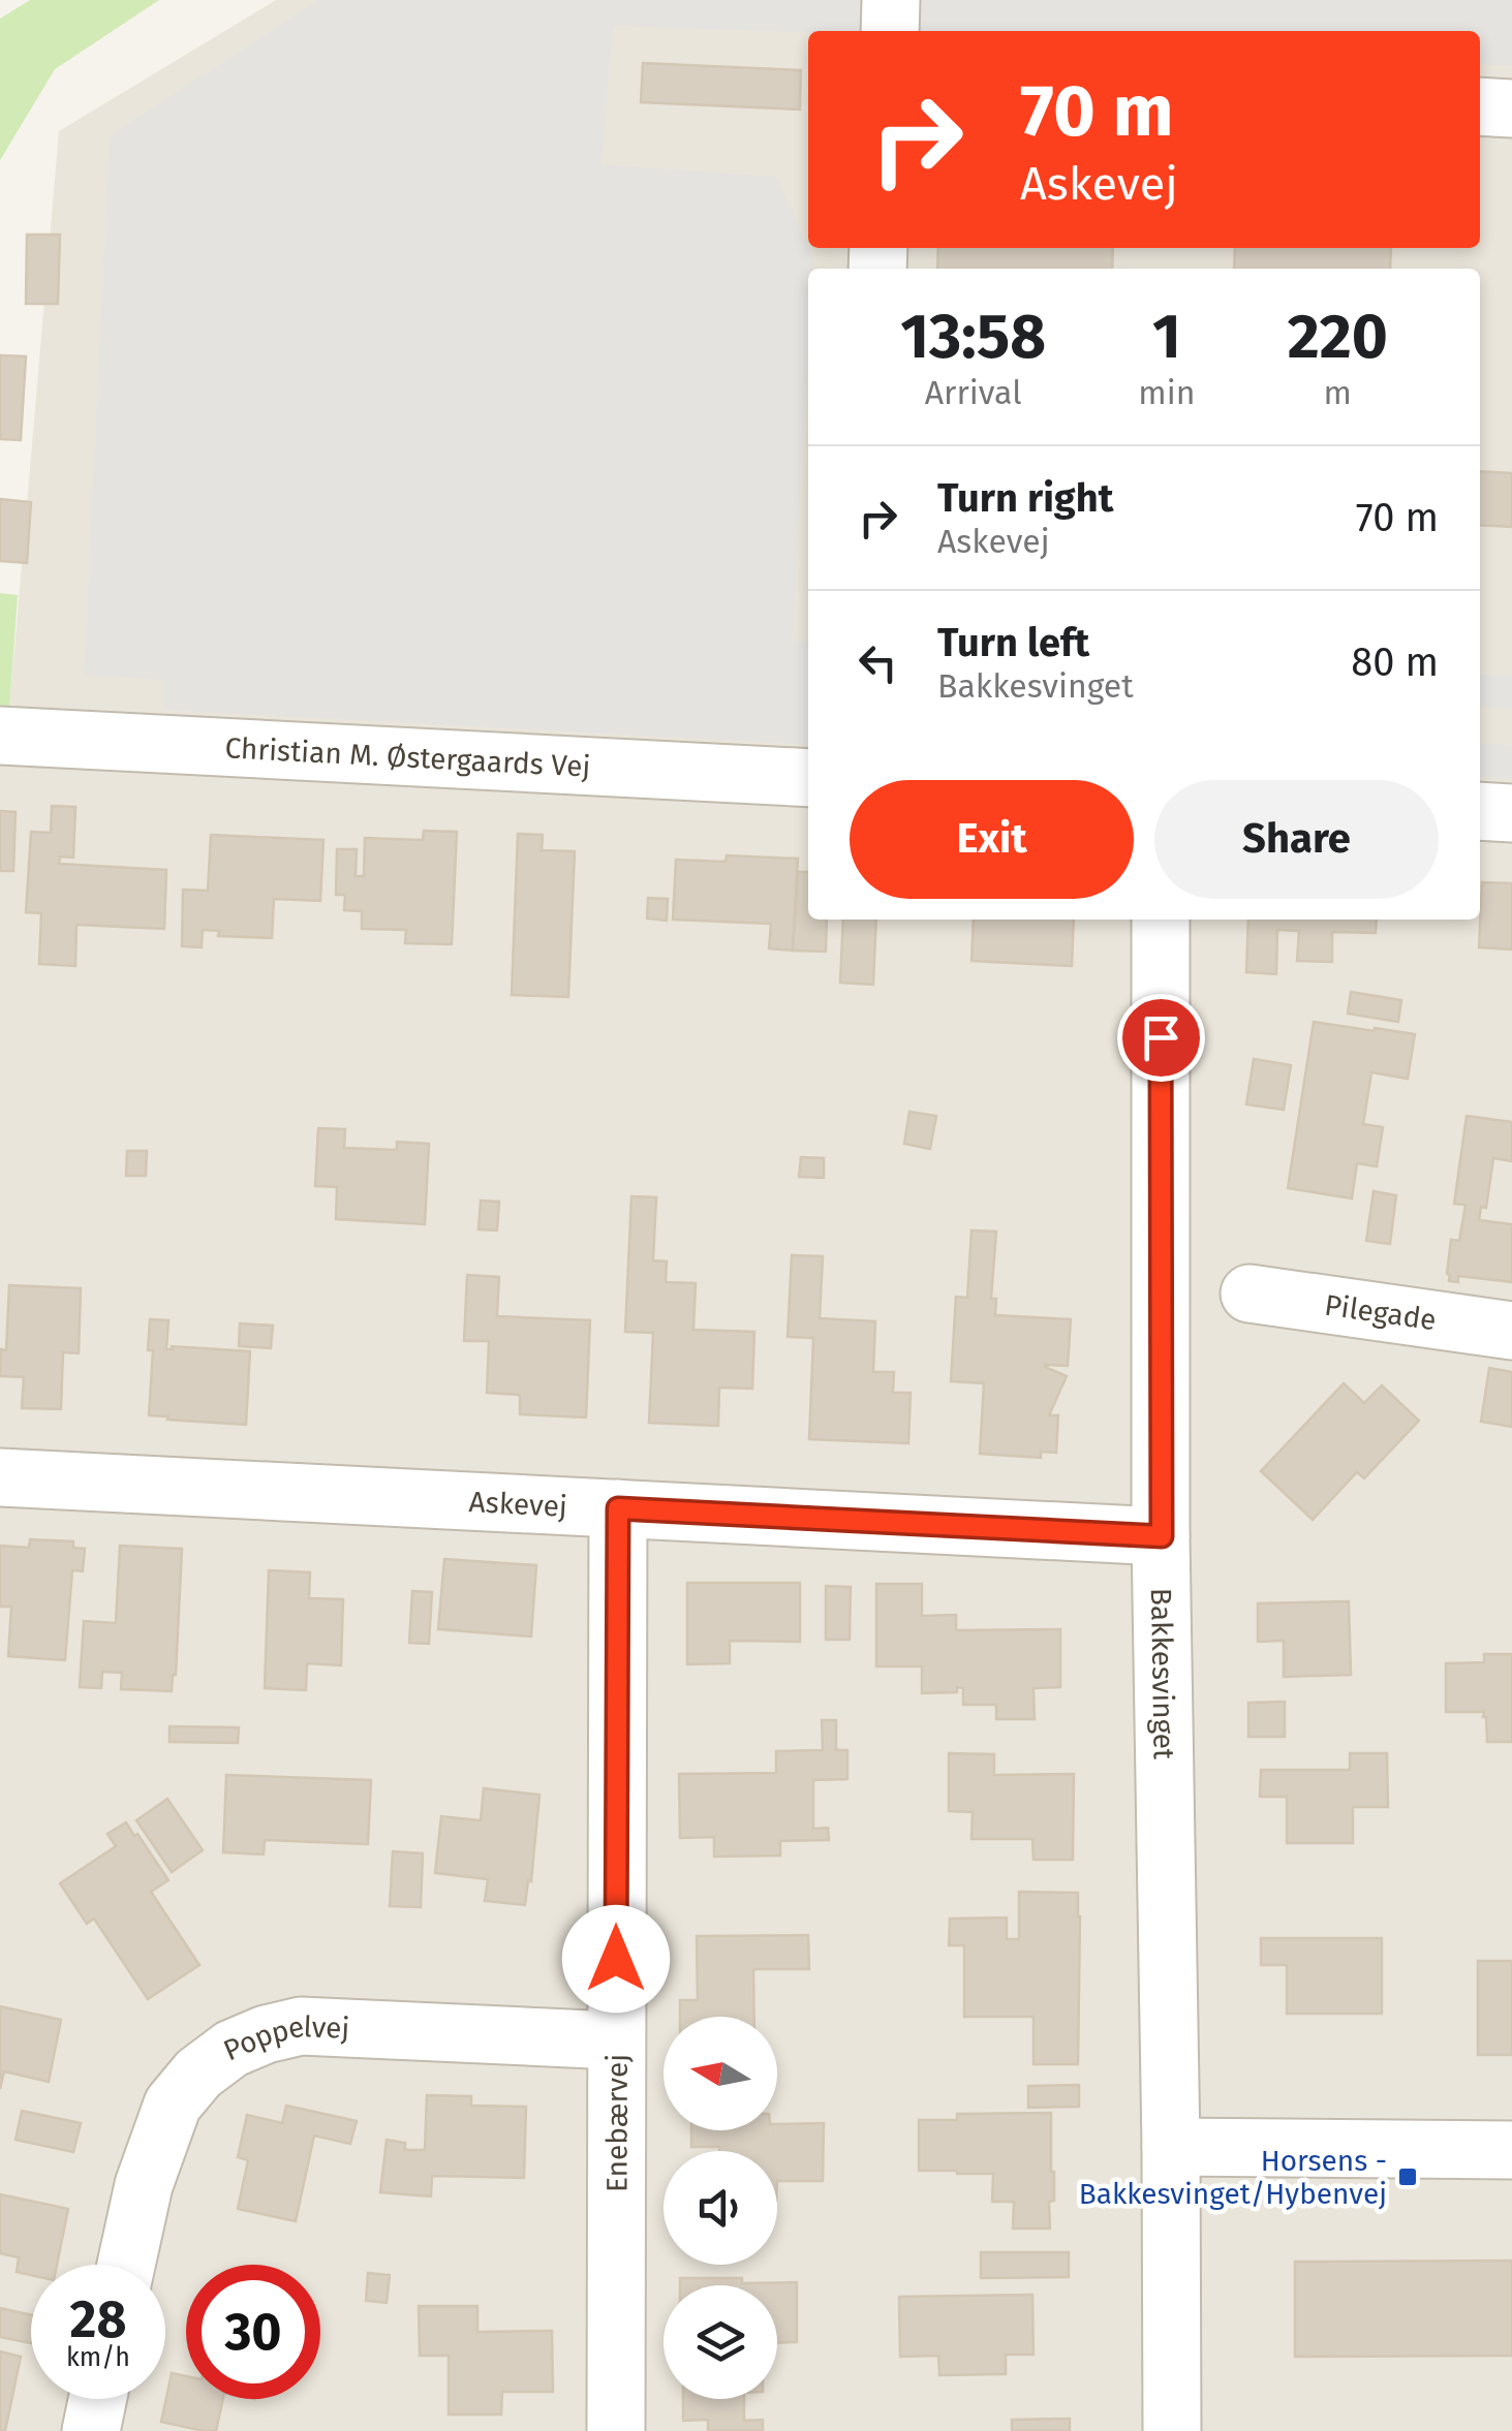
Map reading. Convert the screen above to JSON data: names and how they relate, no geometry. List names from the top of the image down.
{
  "streets": {
    "street": [
      "Christian M. Østergaards Vej",
      "Pilegade",
      "Askevej",
      "Bakkesvinget",
      "Poppelvej",
      "Enebærvej"
    ]
  },
  "crossings": [
    ["Askevej", "Bakkesvinget"],
    ["Askevej", "Enebærvej"],
    ["Poppelvej", "Enebærvej"]
  ],
  "places": {
    "transit": ["Horsens - Bakkesvinget/Hybenvej"]
  },
  "north": "left",
  "page": {
    "turn": ["70 m", "Askevej"],
    "eta": [
      "13:58",
      "Arrival",
      "1",
      "min",
      "220",
      "m"
    ],
    "list": [
      {
        "name": "Turn right",
        "note": "Askevej",
        "value": "70 m"
      },
      {
        "name": "Turn left",
        "note": "Bakkesvinget",
        "value": "80 m"
      }
    ],
    "buttons": ["Exit", "Share"],
    "speed": "28 km/h",
    "limit": "30"
  }
}
